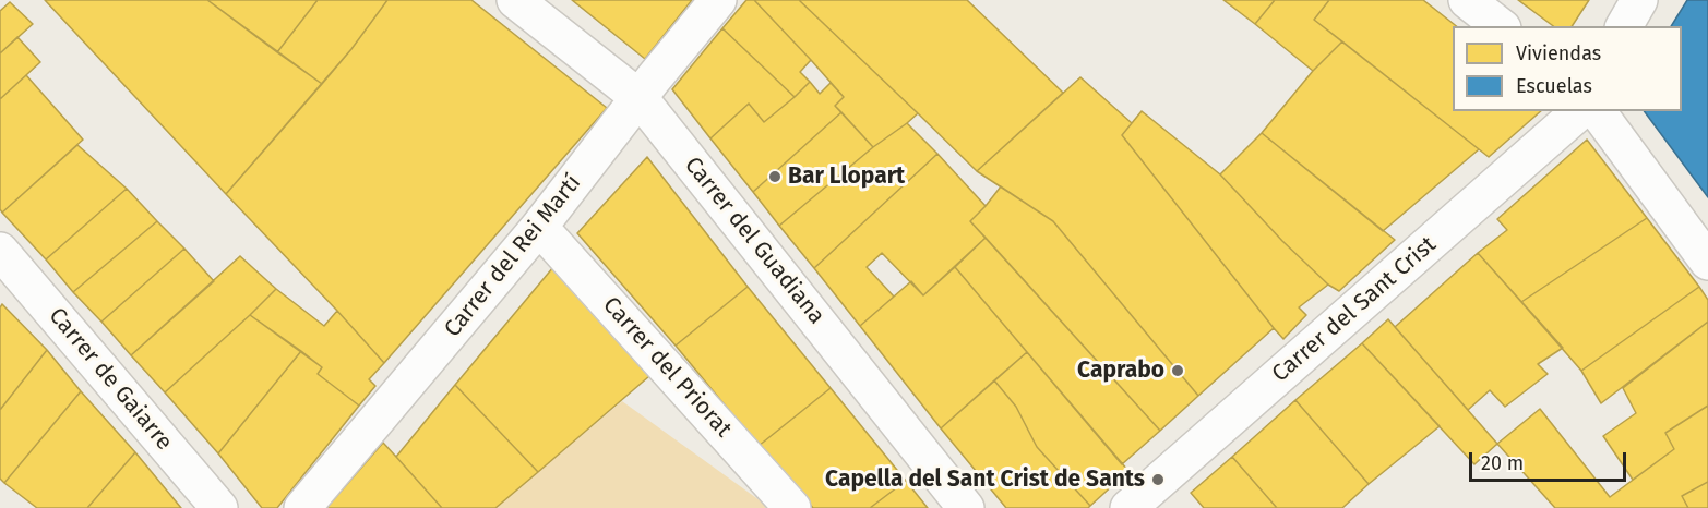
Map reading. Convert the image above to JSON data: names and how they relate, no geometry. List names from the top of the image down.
{
  "streets": {
    "street": [
      "Carrer del Guadiana",
      "Carrer del Rei Martí",
      "Carrer del Sant Crist",
      "Carrer del Priorat",
      "Carrer de Gaiarre"
    ]
  },
  "crossings": [
    ["Carrer del Guadiana", "Carrer del Rei Martí"],
    ["Carrer del Rei Martí", "Carrer del Priorat"]
  ],
  "places": ["Bar Llopart", "Caprabo", "Capella del Sant Crist de Sants"],
  "legend": ["Viviendas", "Escuelas"],
  "scale_bar": "20 m"
}
